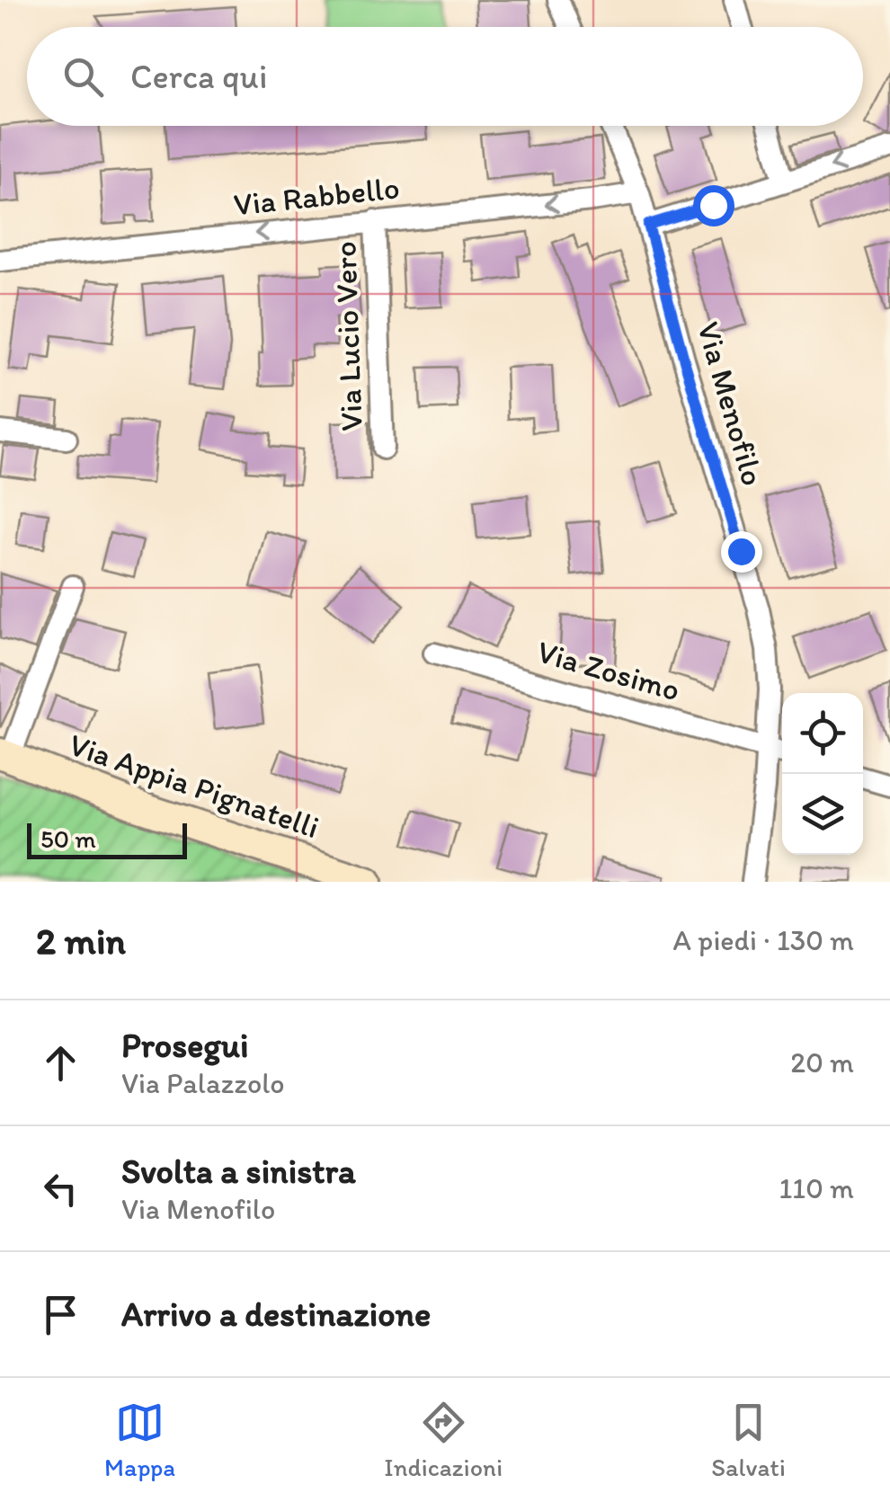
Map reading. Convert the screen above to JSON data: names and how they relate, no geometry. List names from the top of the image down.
{
  "streets": {
    "main road": ["Via Appia Pignatelli"],
    "street": [
      "Via Rabbello",
      "Via Lucio Vero",
      "Via Menofilo",
      "Via Zosimo"
    ]
  },
  "crossings": [
    ["Via Rabbello", "Via Lucio Vero"],
    ["Via Rabbello", "Via Menofilo"],
    ["Via Menofilo", "Via Zosimo"]
  ],
  "one_way": ["Via Rabbello"],
  "scale_bar": "50 m",
  "page": {
    "search": "Cerca qui",
    "scale": "50 m",
    "heading": ["2 min", "A piedi · 130 m"],
    "list": [
      ["Prosegui", "Via Palazzolo", "20 m"],
      ["Svolta a sinistra", "Via Menofilo", "110 m"],
      "Arrivo a destinazione"
    ],
    "nav": ["Mappa", "Indicazioni", "Salvati"]
  }
}
